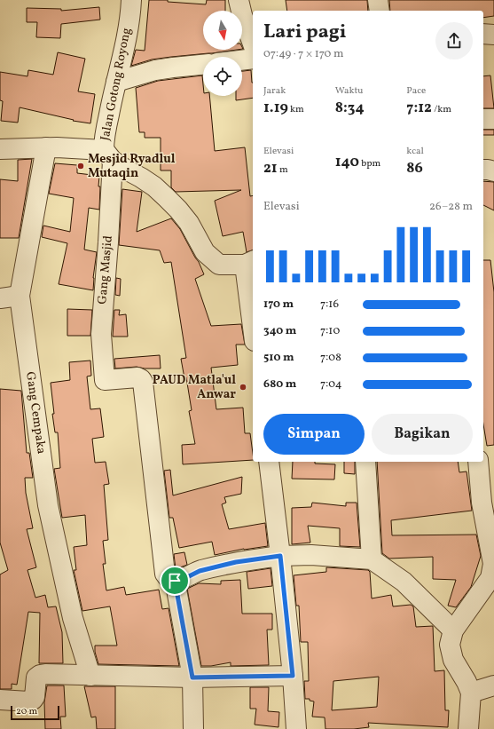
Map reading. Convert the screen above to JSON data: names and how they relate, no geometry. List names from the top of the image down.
{
  "streets": {
    "street": ["Jalan Gotong Royong", "Gang Masjid", "Gang Cempaka"]
  },
  "crossings": [
    ["Jalan Gotong Royong", "Gang Masjid"],
    ["Jalan Gotong Royong", "Gang Cempaka"]
  ],
  "places": ["Mesjid Ryadlul Mutaqin", "PAUD Matla'ul Anwar"],
  "scale_bar": "20 m",
  "north": "bottom",
  "page": {
    "heading": ["Lari pagi", "07:49 · 7 × 170 m"],
    "stats": [
      ["Jarak", "1.19 km"],
      ["Waktu", "8:34"],
      ["Pace", "7:12 /km"],
      ["Elevasi", "21 m"],
      ["140 bpm"],
      ["kcal", "86"]
    ],
    "chart": ["Elevasi", "26–28 m"],
    "list": [
      {
        "name": "170 m",
        "note": "7:16"
      },
      {
        "name": "340 m",
        "note": "7:10"
      },
      {
        "name": "510 m",
        "note": "7:08"
      },
      {
        "name": "680 m",
        "note": "7:04"
      }
    ],
    "buttons": ["Simpan", "Bagikan"],
    "scale": "20 m"
  }
}
